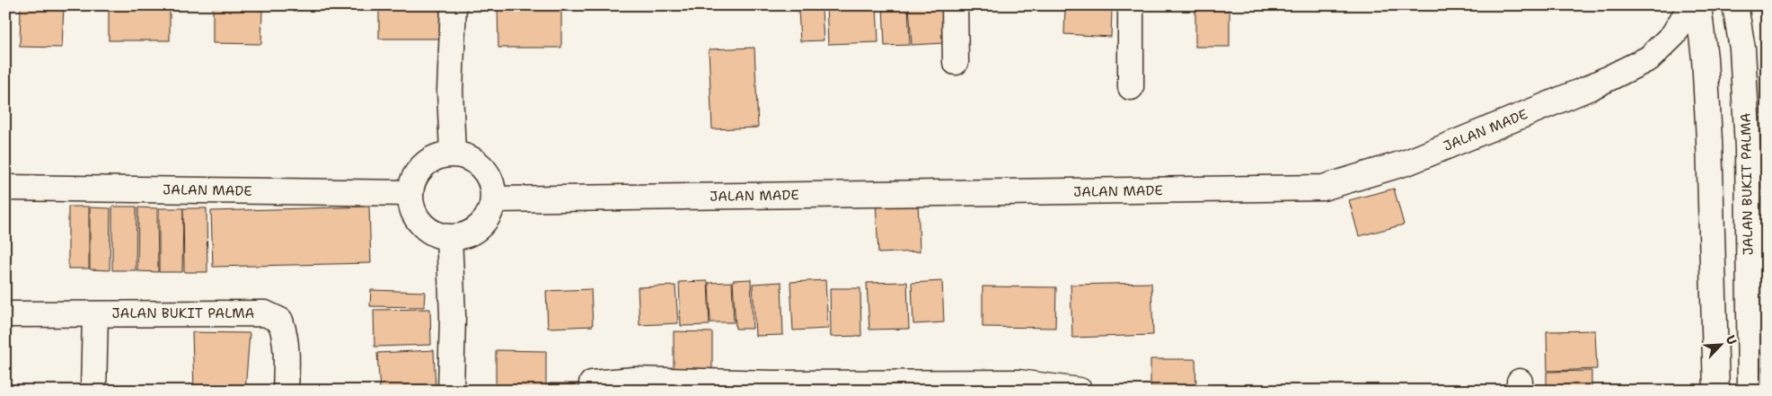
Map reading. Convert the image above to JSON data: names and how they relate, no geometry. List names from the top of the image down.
{
  "streets": {
    "street": ["JALAN MADE", "JALAN BUKIT PALMA"]
  },
  "north": "top right"
}
